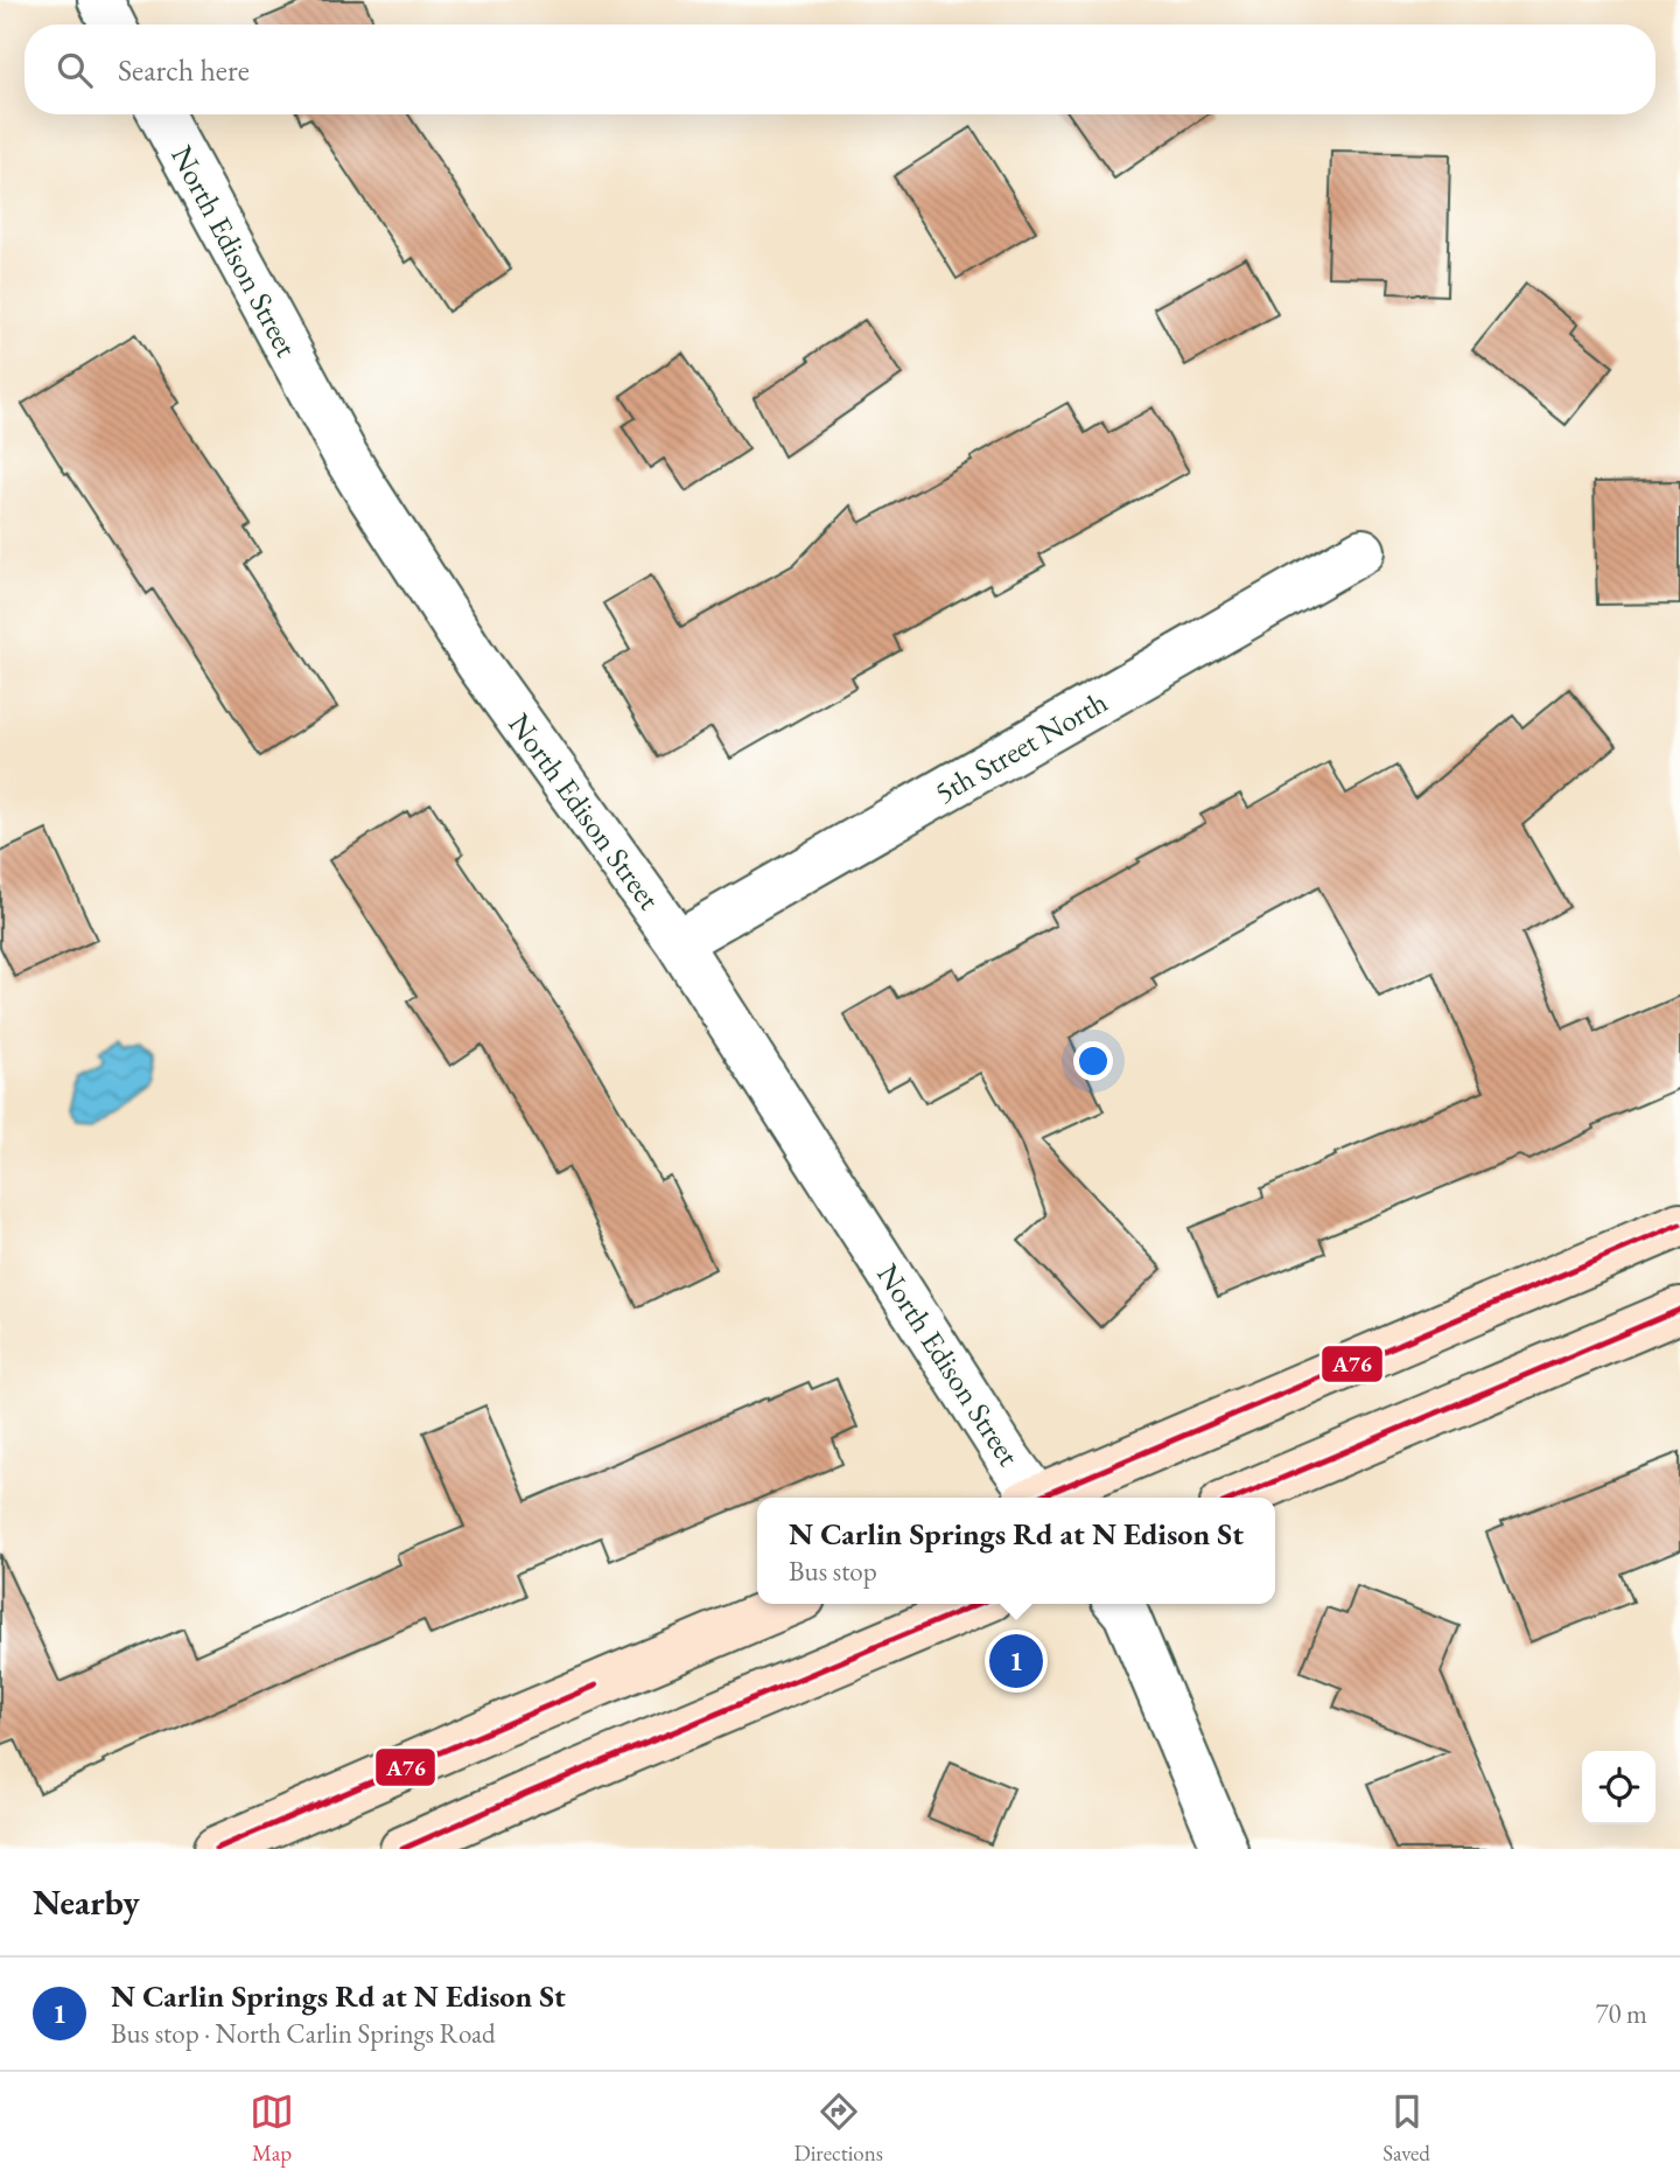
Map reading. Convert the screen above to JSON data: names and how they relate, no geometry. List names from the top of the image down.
{
  "streets": {
    "street": ["North Edison Street", "5th Street North"]
  },
  "crossings": [
    ["North Edison Street", "5th Street North"]
  ],
  "lines": ["transit line A76"],
  "page": {
    "search": "Search here",
    "popup": ["N Carlin Springs Rd at N Edison St", "Bus stop"],
    "pins": "1",
    "heading": "Nearby",
    "list": [
      {
        "mark": "1",
        "name": "N Carlin Springs Rd at N Edison St",
        "note": "Bus stop · North Carlin Springs Road",
        "value": "70 m"
      }
    ],
    "nav": ["Map", "Directions", "Saved"]
  }
}
